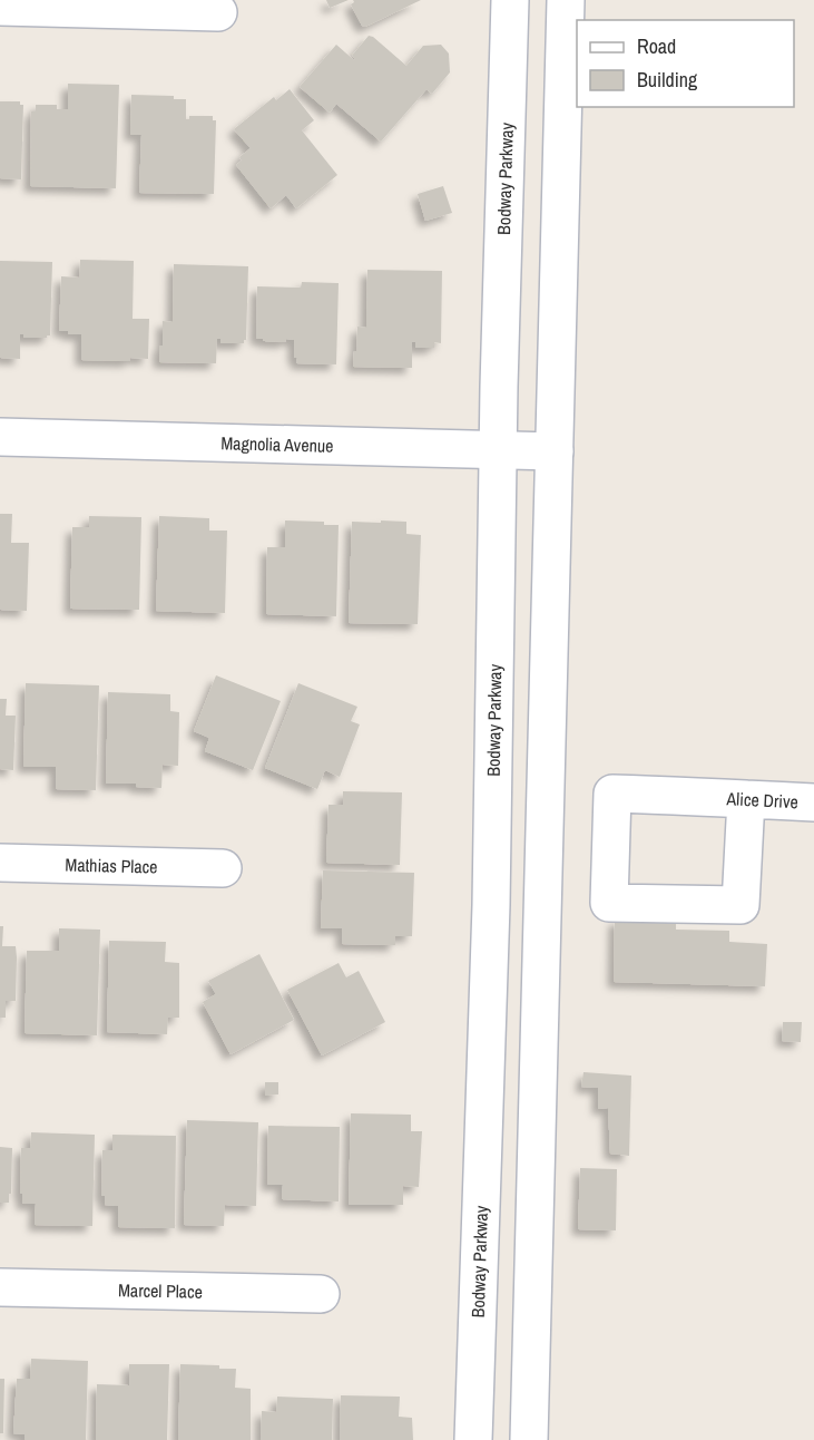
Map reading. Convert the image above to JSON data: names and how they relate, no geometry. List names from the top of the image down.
{
  "streets": {
    "street": [
      "Bodway Parkway",
      "Magnolia Avenue",
      "Alice Drive",
      "Mathias Place",
      "Marcel Place"
    ]
  },
  "crossings": [
    ["Bodway Parkway", "Magnolia Avenue"]
  ],
  "legend": ["Road", "Building"]
}
